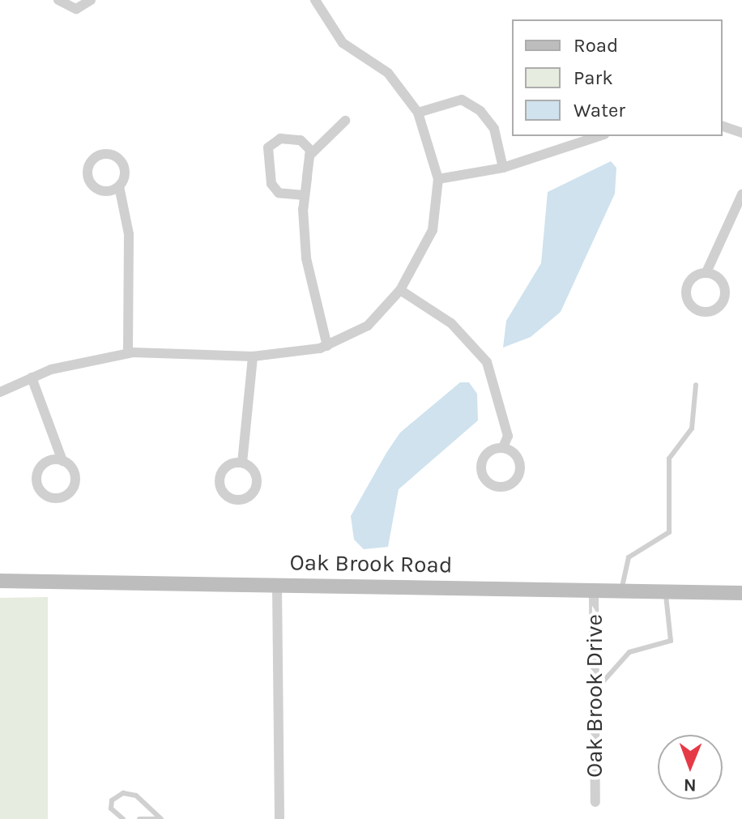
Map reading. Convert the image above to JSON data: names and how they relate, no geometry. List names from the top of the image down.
{
  "streets": {
    "main road": ["Oak Brook Road"],
    "street": ["Oak Brook Drive"]
  },
  "crossings": [
    ["Oak Brook Road", "Oak Brook Drive"]
  ],
  "legend": ["Road", "Park", "Water"],
  "north": "bottom"
}
